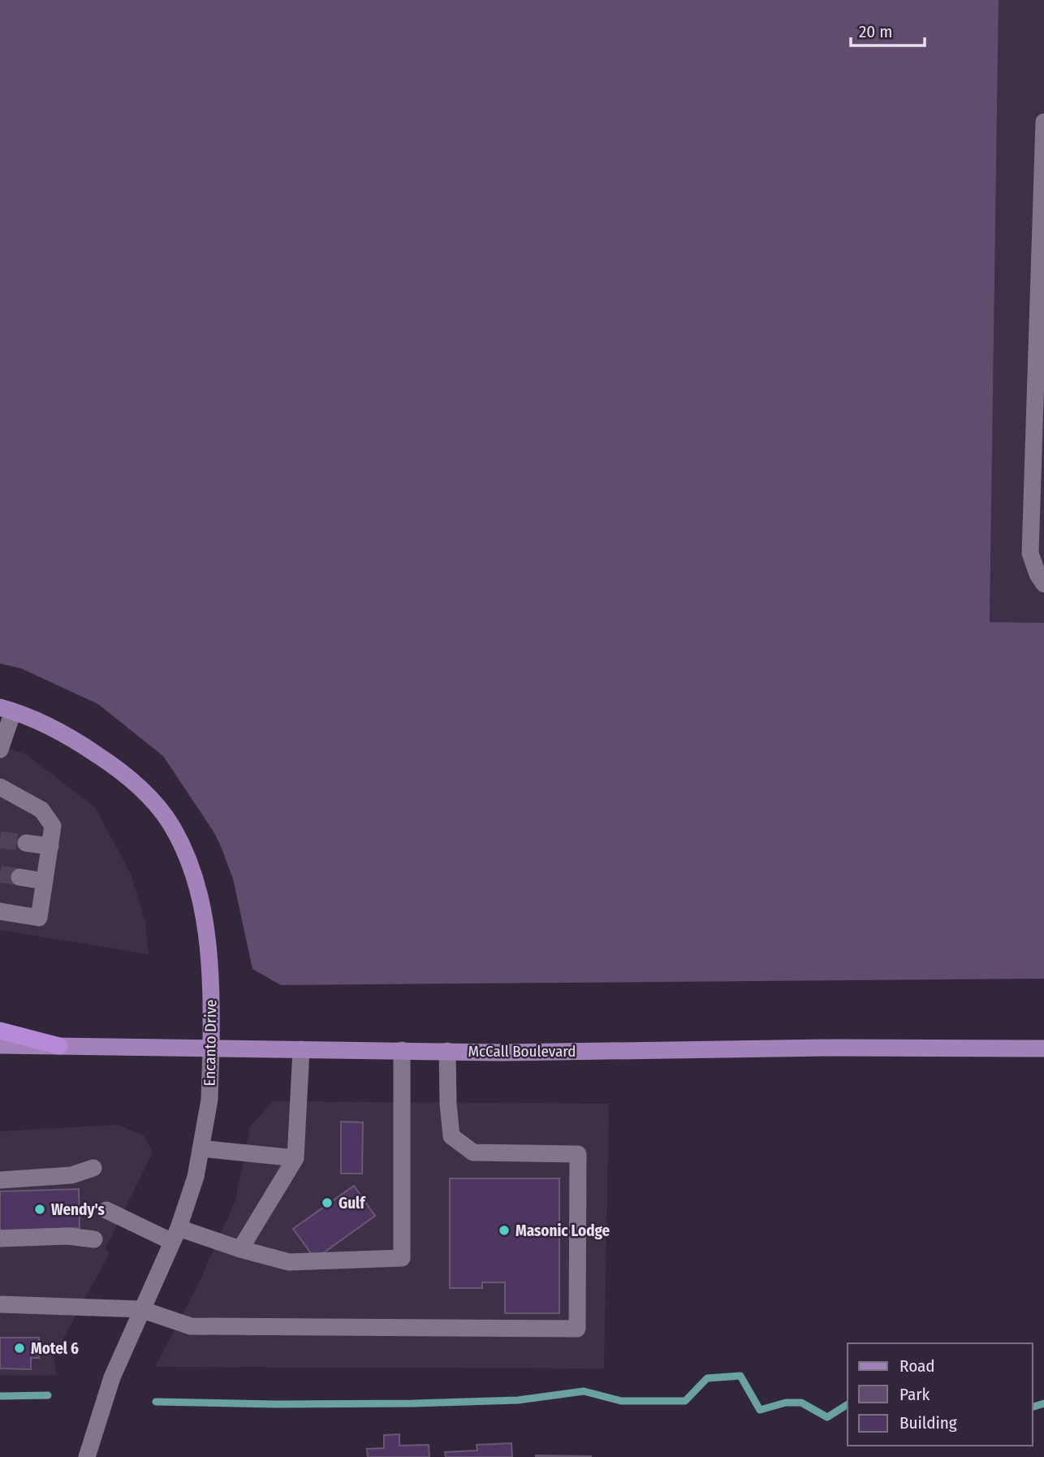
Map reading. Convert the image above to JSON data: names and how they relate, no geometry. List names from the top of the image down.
{
  "streets": {
    "main road": ["Encanto Drive", "McCall Boulevard"]
  },
  "crossings": [
    ["Encanto Drive", "McCall Boulevard"]
  ],
  "places": [
    "Gulf",
    "Wendy's",
    "Masonic Lodge",
    "Motel 6"
  ],
  "legend": ["Road", "Park", "Building"],
  "scale_bar": "20 m"
}
